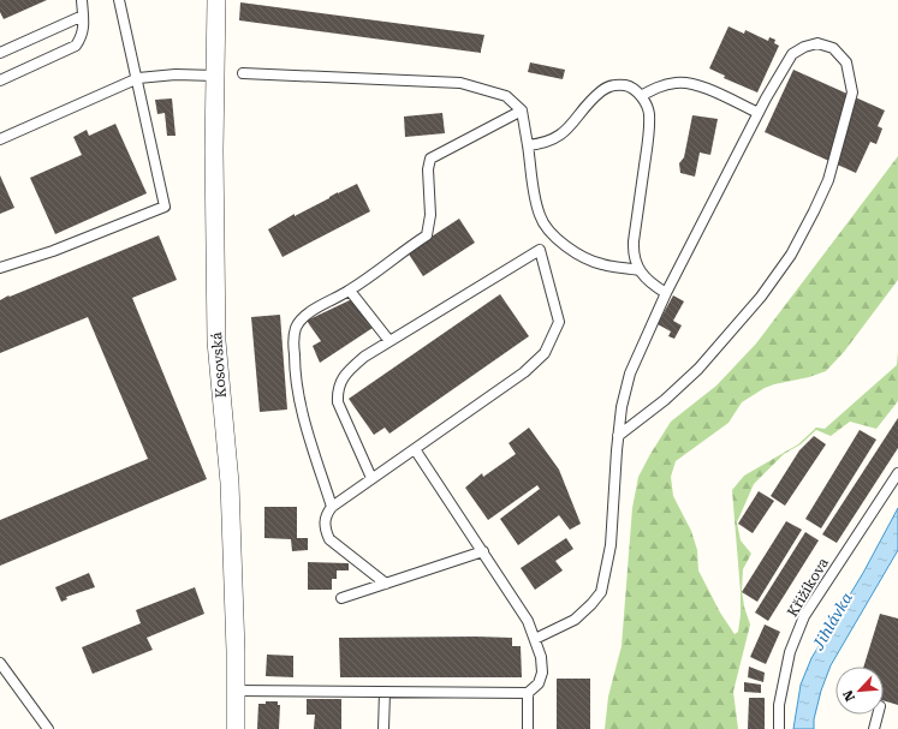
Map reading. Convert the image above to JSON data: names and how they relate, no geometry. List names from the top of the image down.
{
  "streets": {
    "street": ["Kosovská"],
    "lane": ["Křižíkova"]
  },
  "water": ["Jihlávka"],
  "north": "bottom left"
}
